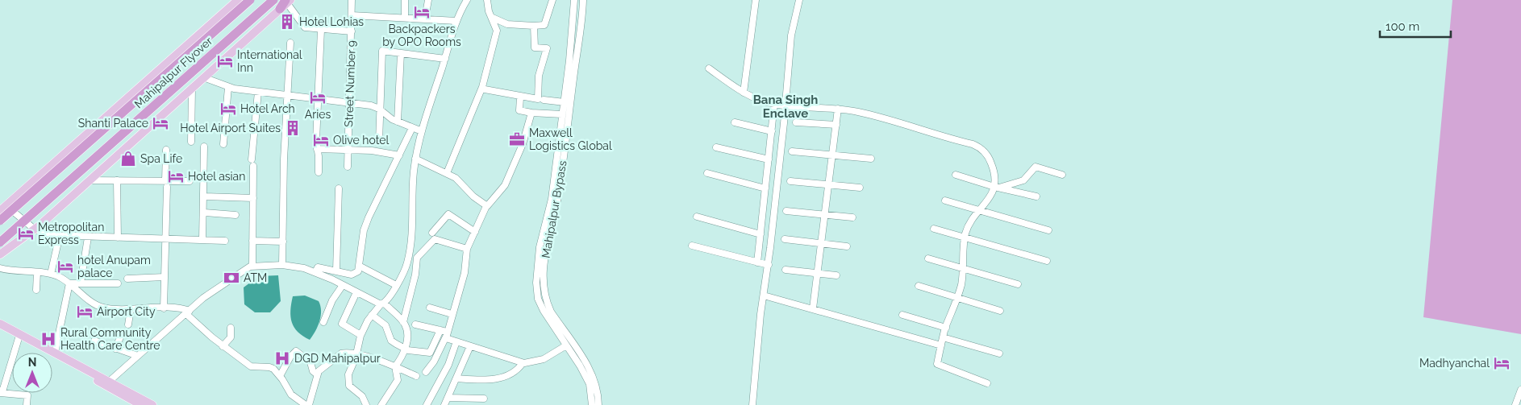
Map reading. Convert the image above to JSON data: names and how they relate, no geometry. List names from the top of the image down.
{
  "streets": {
    "highway": ["Mahipalpur Flyover"],
    "street": ["Street Number 9", "Mahipalpur Bypass"]
  },
  "districts": ["Bana Singh Enclave"],
  "places": {
    "hotel": [
      "Backpackers by OPO Rooms",
      "International Inn",
      "Aries",
      "Hotel Arch",
      "Shanti Palace",
      "Olive hotel",
      "Hotel asian",
      "Metropolitan Express",
      "hotel Anupam palace",
      "Airport City",
      "Madhyanchal"
    ],
    "building": ["Hotel Lohias", "Hotel Airport Suites"],
    "office": ["Maxwell Logistics Global"],
    "shop": ["Spa Life"],
    "bank": ["ATM"],
    "hospital": ["Rural Community Health Care Centre", "DGD Mahipalpur"]
  },
  "scale_bar": "100 m",
  "north": "top"
}
